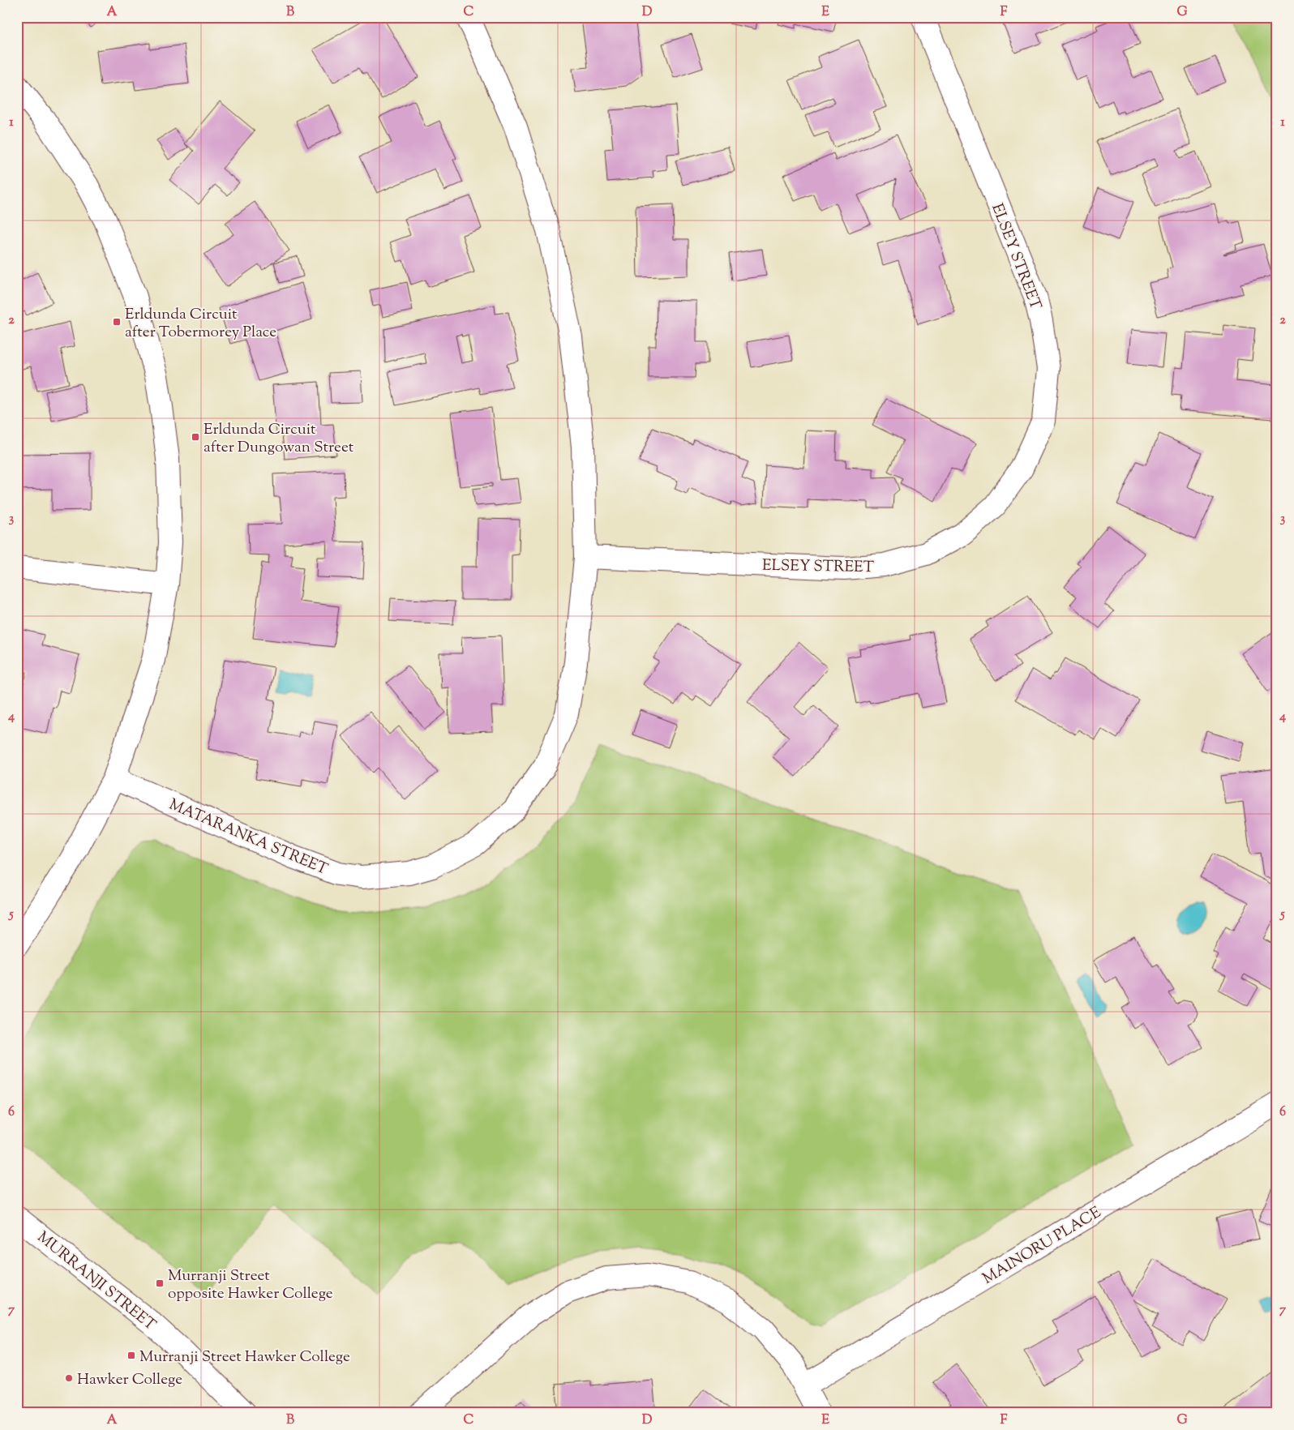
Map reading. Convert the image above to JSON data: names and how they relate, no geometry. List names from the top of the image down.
{
  "streets": {
    "street": [
      "ELSEY STREET",
      "MATARANKA STREET",
      "MAINORU PLACE",
      "MURRANJI STREET"
    ]
  },
  "crossings": [
    ["ELSEY STREET", "MATARANKA STREET"]
  ],
  "places": {
    "transit": [
      "Erldunda Circuit after Tobermorey Place",
      "Erldunda Circuit after Dungowan Street",
      "Murranji Street opposite Hawker College",
      "Murranji Street Hawker College"
    ],
    "other": ["Hawker College"]
  },
  "grid": {
    "columns": [
      "A",
      "B",
      "C",
      "D",
      "E",
      "F",
      "G"
    ],
    "rows": [
      "1",
      "2",
      "3",
      "4",
      "5",
      "6",
      "7"
    ]
  }
}
